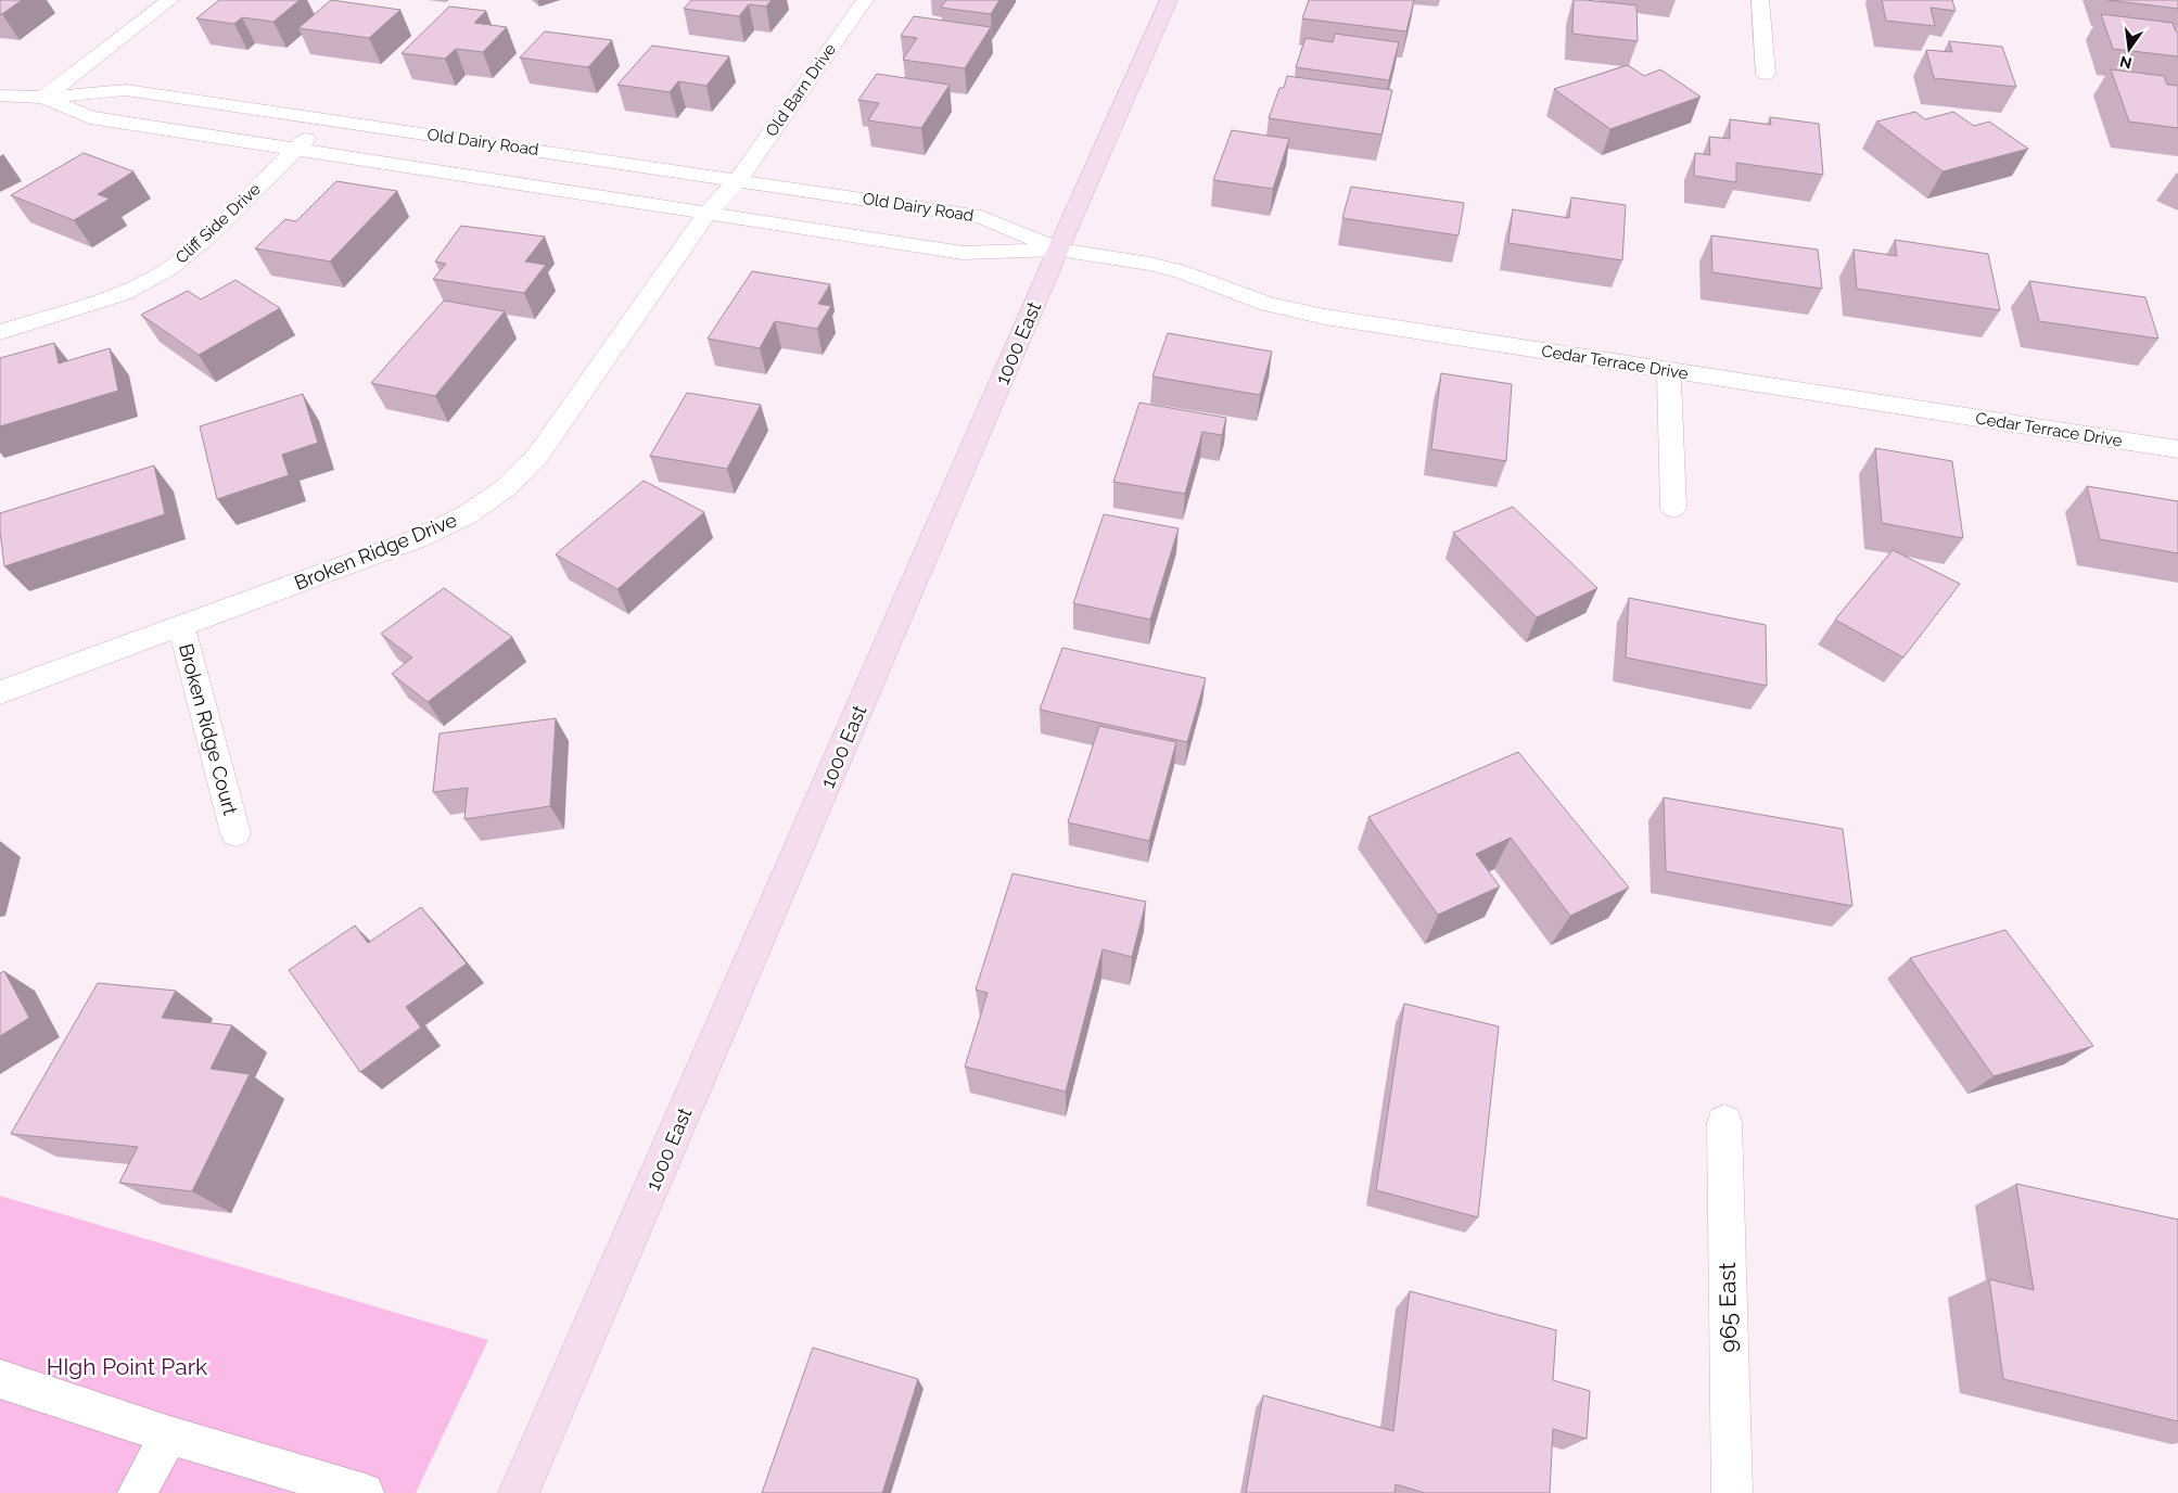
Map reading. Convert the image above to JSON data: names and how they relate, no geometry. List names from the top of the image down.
{
  "streets": {
    "street": [
      "Old Barn Drive",
      "Old Dairy Road",
      "Cliff Side Drive",
      "1000 East",
      "Cedar Terrace Drive",
      "Broken Ridge Drive",
      "Broken Ridge Court",
      "965 East"
    ]
  },
  "crossings": [
    ["Old Barn Drive", "Old Dairy Road"],
    ["Old Barn Drive", "Broken Ridge Drive"],
    ["Old Dairy Road", "Cliff Side Drive"],
    ["Old Dairy Road", "1000 East"],
    ["Old Dairy Road", "Cedar Terrace Drive"],
    ["Old Dairy Road", "Broken Ridge Drive"],
    ["1000 East", "Cedar Terrace Drive"],
    ["Broken Ridge Drive", "Broken Ridge Court"]
  ],
  "parks": ["HIgh Point Park"],
  "north": "bottom"
}
